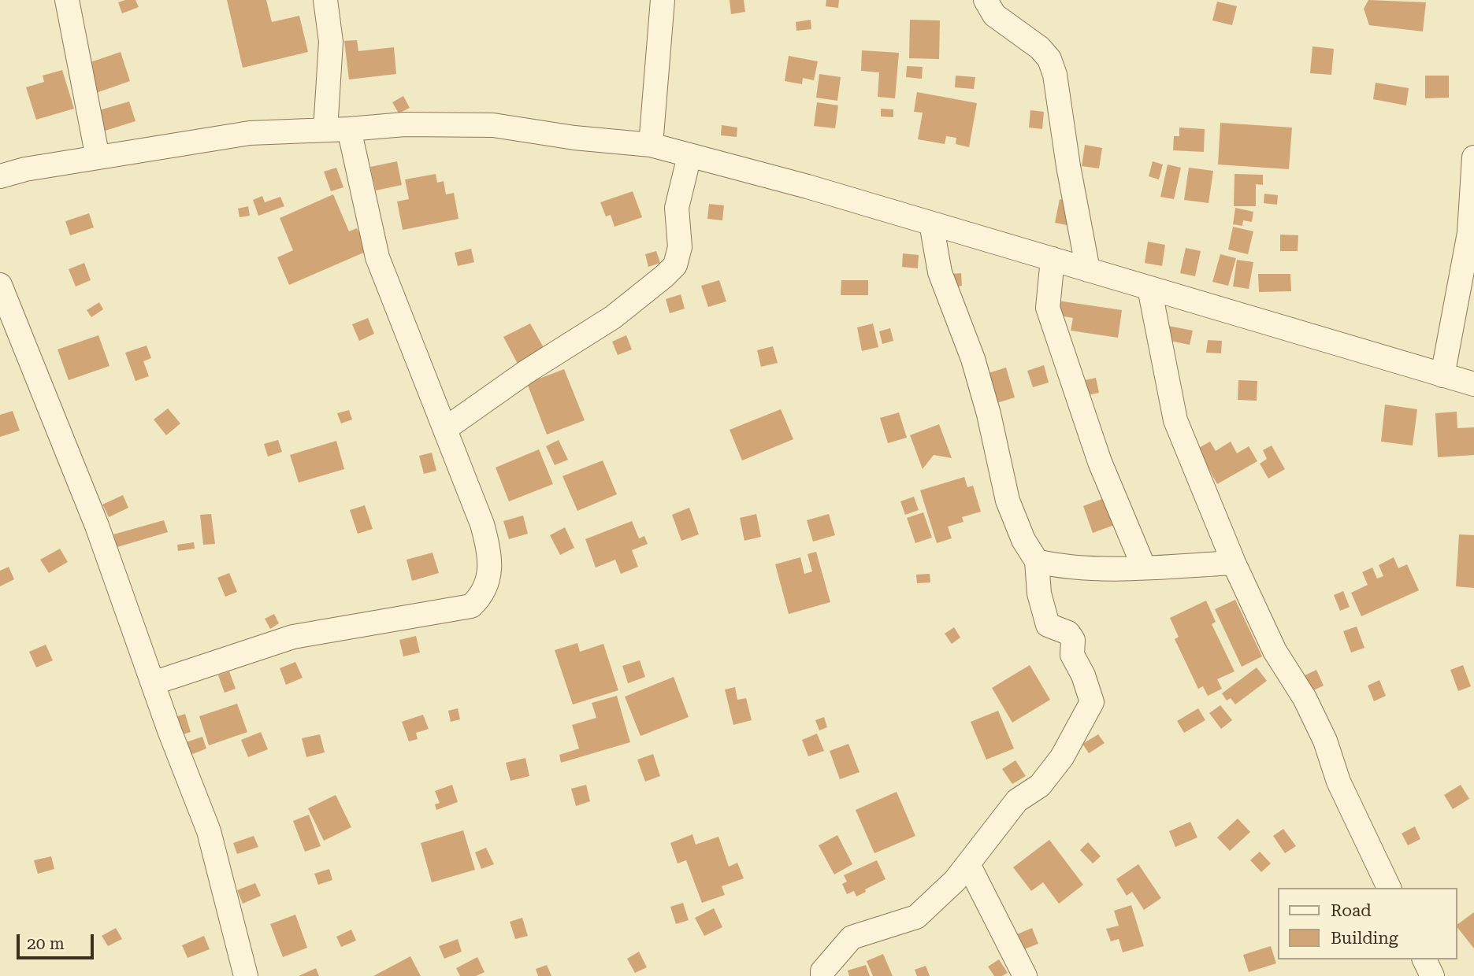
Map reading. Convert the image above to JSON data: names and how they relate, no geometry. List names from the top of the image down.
{
  "legend": ["Road", "Building"],
  "scale_bar": "20 m"
}
